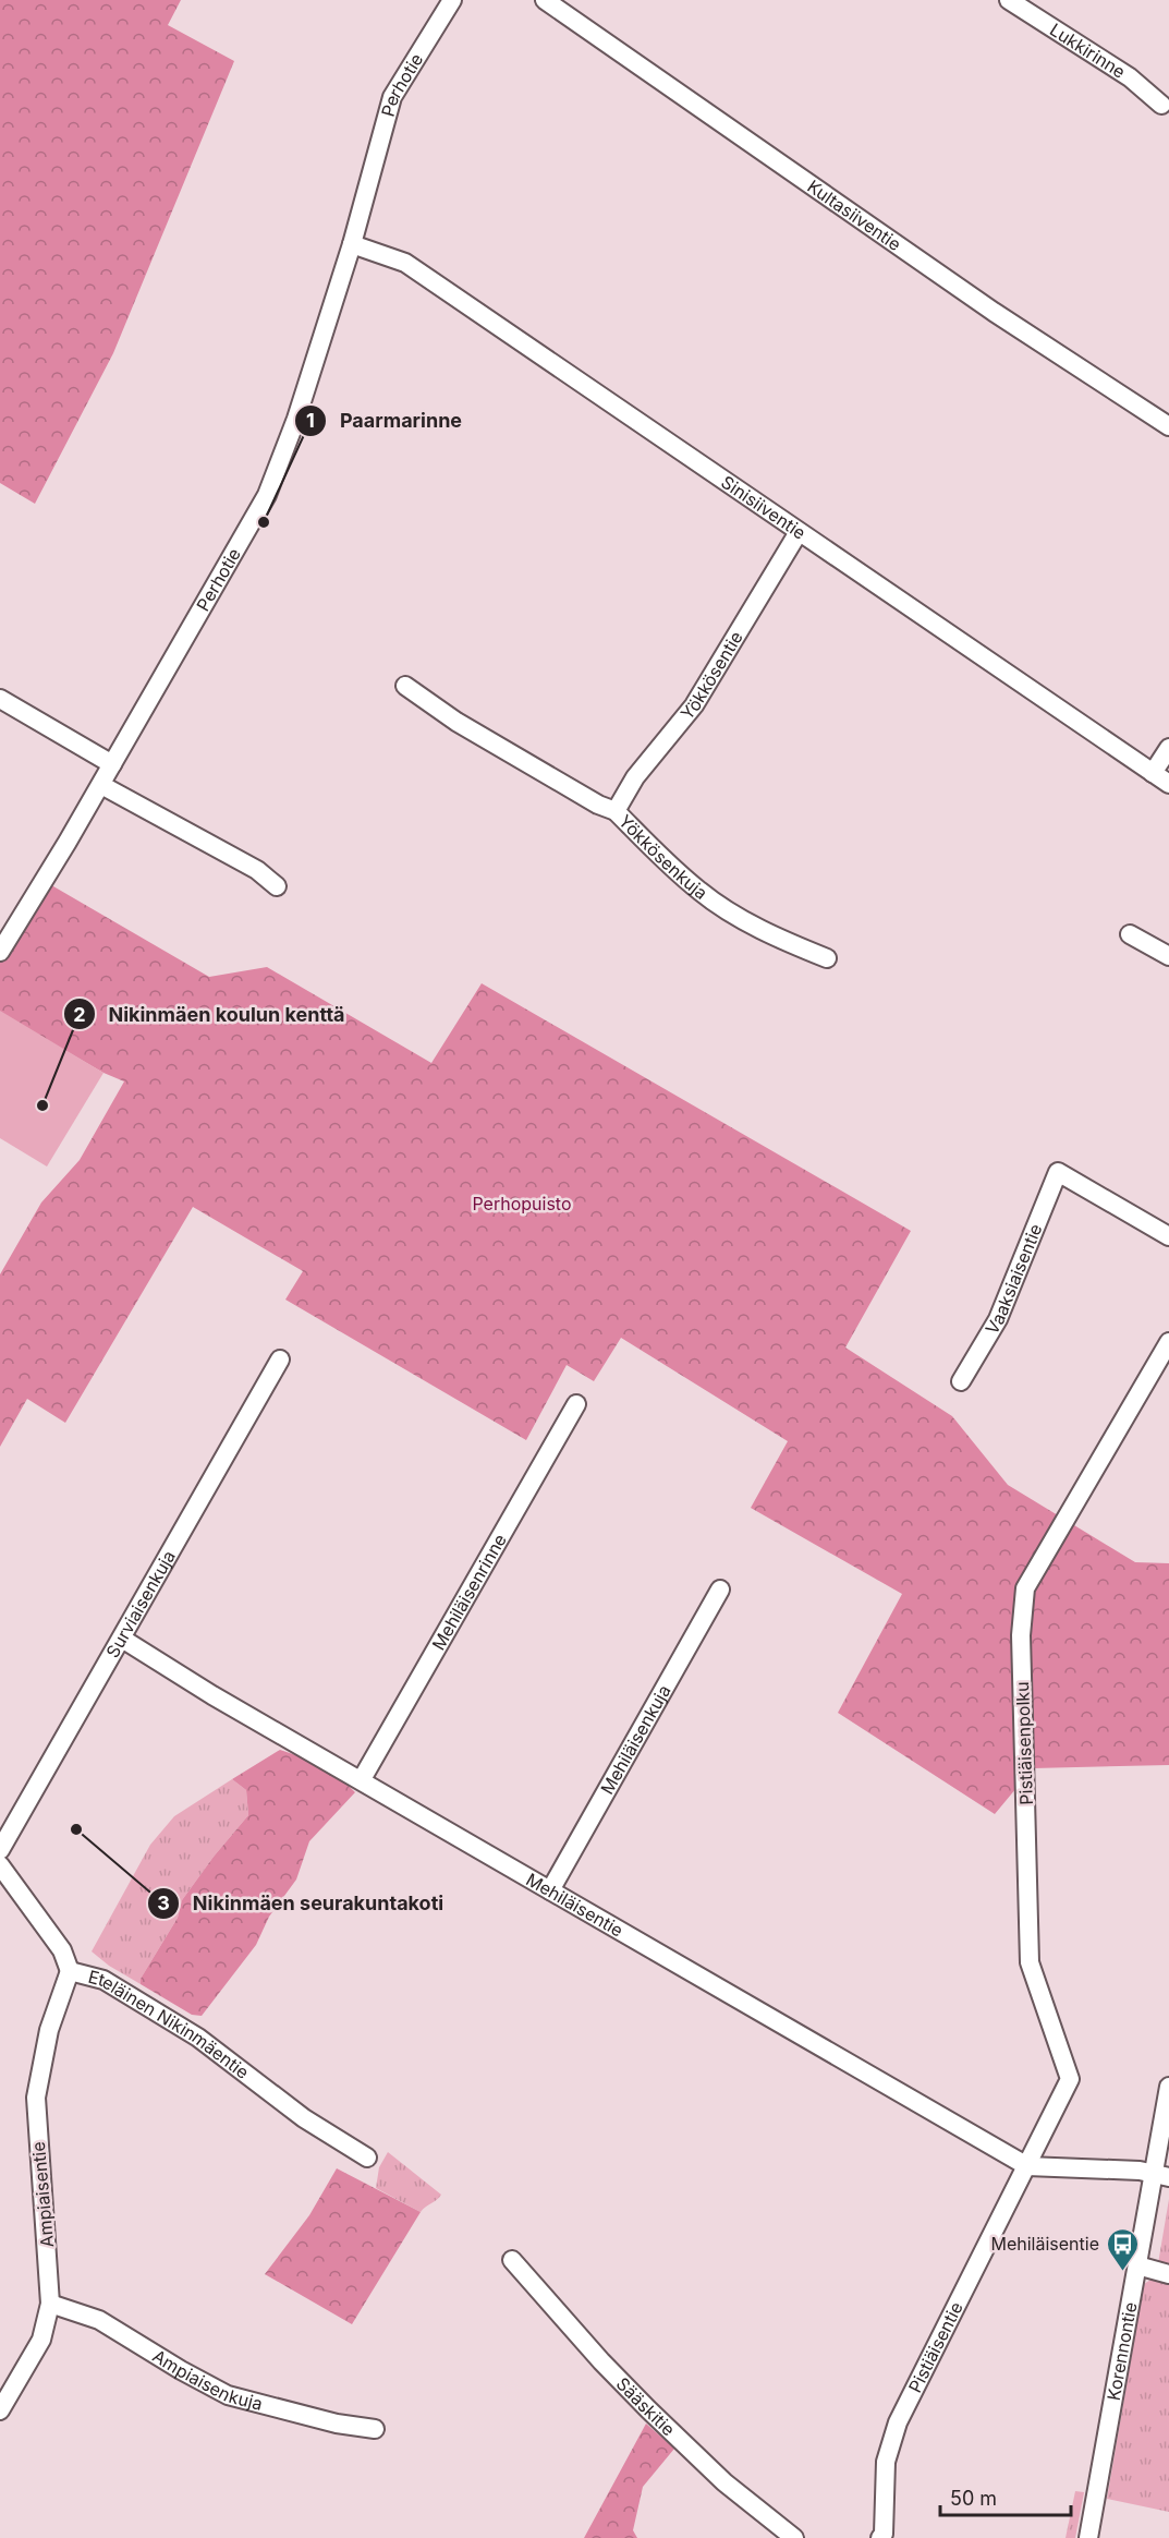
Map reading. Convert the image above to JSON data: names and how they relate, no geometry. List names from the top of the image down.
{
  "streets": {
    "street": [
      "Lukkirinne",
      "Perhotie",
      "Kultasiiventie",
      "Sinisiiventie",
      "Yökkösentie",
      "Yökkösenkuja",
      "Vaaksiaisentie",
      "Mehiläisenrinne",
      "Surviaisenkuja",
      "Mehiläisenkuja",
      "Pistiäisenpolku",
      "Mehiläisentie",
      "Eteläinen Nikinmäentie",
      "Ampiaisentie",
      "Pistiäisentie",
      "Korennontie",
      "Ampiaisenkuja",
      "Sääskitie"
    ]
  },
  "crossings": [
    ["Perhotie", "Sinisiiventie"],
    ["Sinisiiventie", "Yökkösentie"],
    ["Yökkösentie", "Yökkösenkuja"],
    ["Mehiläisenrinne", "Mehiläisentie"],
    ["Surviaisenkuja", "Mehiläisentie"],
    ["Mehiläisenkuja", "Mehiläisentie"],
    ["Pistiäisenpolku", "Mehiläisentie"],
    ["Pistiäisenpolku", "Pistiäisentie"],
    ["Mehiläisentie", "Pistiäisentie"],
    ["Eteläinen Nikinmäentie", "Ampiaisentie"],
    ["Ampiaisentie", "Ampiaisenkuja"]
  ],
  "parks": ["Perhopuisto"],
  "places": {
    "other": ["Paarmarinne", "Nikinmäen koulun kenttä", "Nikinmäen seurakuntakoti"],
    "bus stop": ["Mehiläisentie"]
  },
  "scale_bar": "50 m"
}
